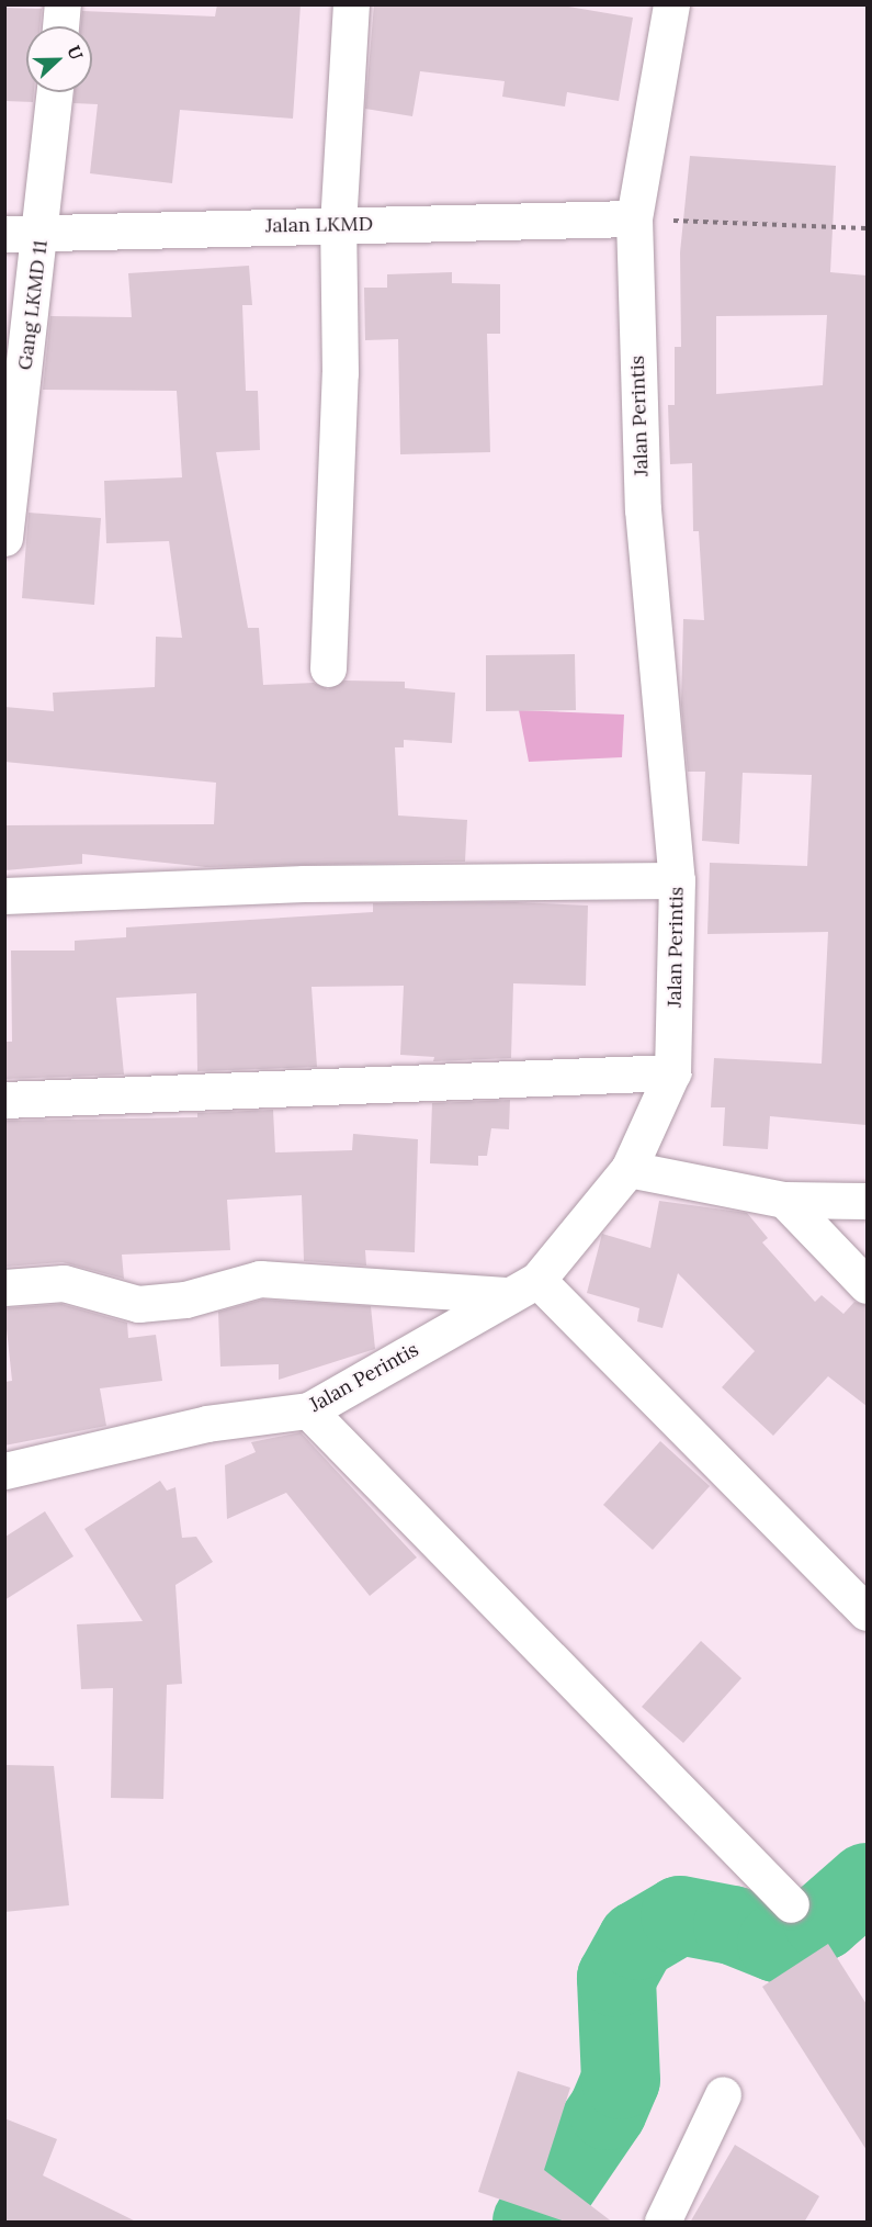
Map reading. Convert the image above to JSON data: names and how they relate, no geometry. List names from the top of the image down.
{
  "streets": {
    "street": ["Jalan LKMD", "Gang LKMD 11", "Jalan Perintis"]
  },
  "crossings": [
    ["Jalan LKMD", "Gang LKMD 11"],
    ["Jalan LKMD", "Jalan Perintis"]
  ],
  "north": "right"
}
